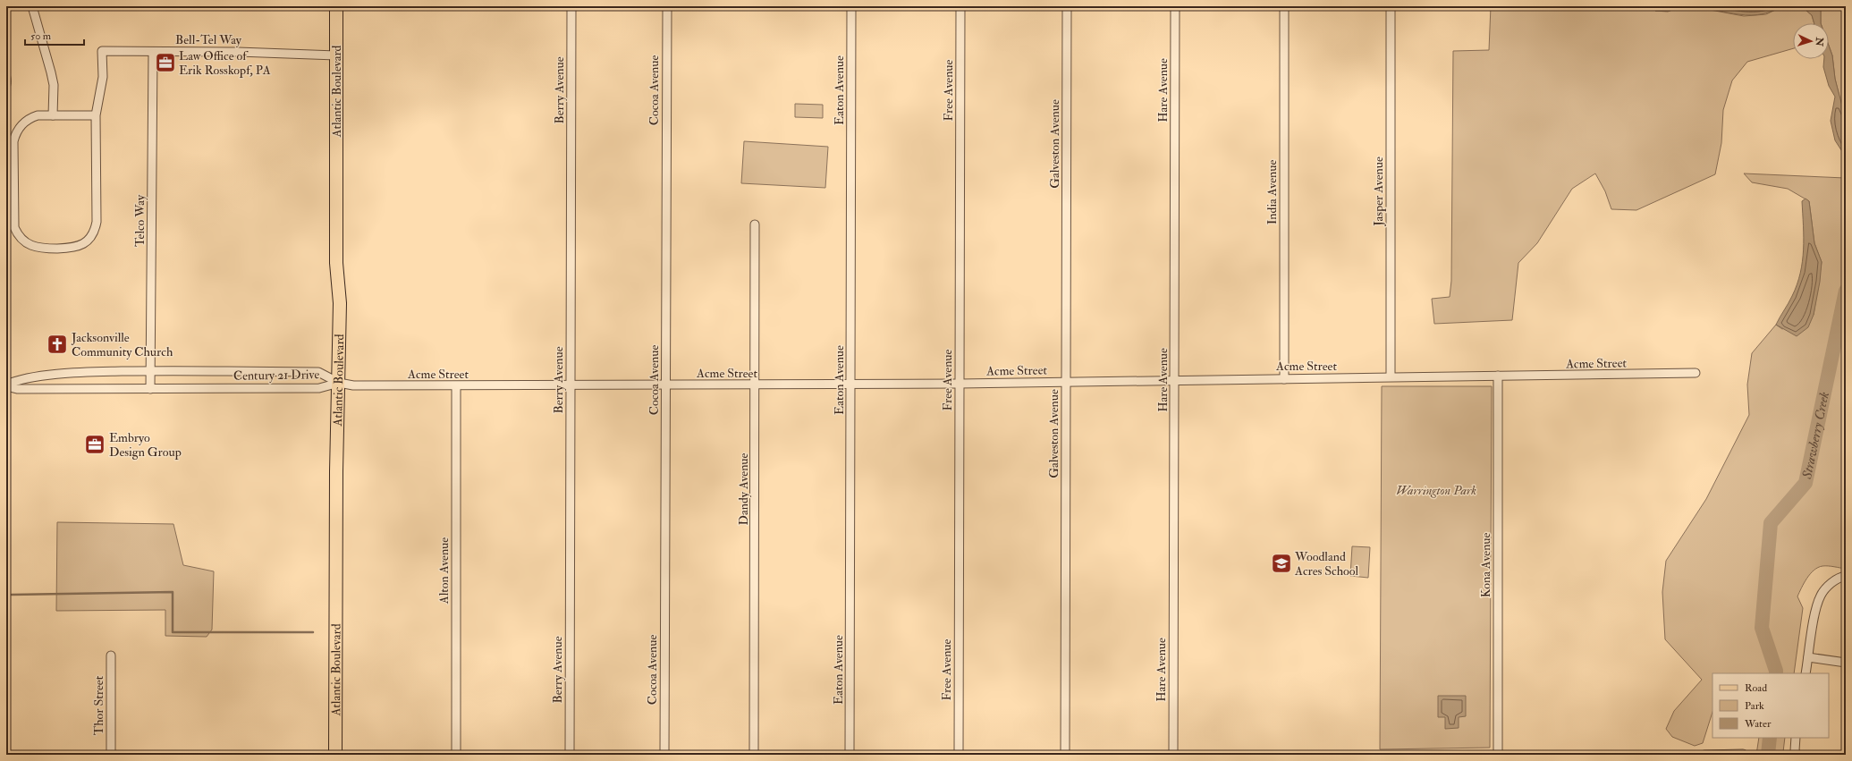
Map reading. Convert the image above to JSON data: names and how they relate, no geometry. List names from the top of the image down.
{
  "streets": {
    "main road": ["Atlantic Boulevard"],
    "street": [
      "Bell-Tel Way",
      "Berry Avenue",
      "Cocoa Avenue",
      "Eaton Avenue",
      "Free Avenue",
      "Hare Avenue",
      "Galveston Avenue",
      "Jasper Avenue",
      "India Avenue",
      "Telco Way",
      "Acme Street",
      "Century 21 Drive",
      "Dandy Avenue",
      "Kona Avenue",
      "Alton Avenue",
      "Thor Street"
    ]
  },
  "crossings": [
    ["Bell-Tel Way", "Atlantic Boulevard"],
    ["Bell-Tel Way", "Telco Way"],
    ["Berry Avenue", "Acme Street"],
    ["Cocoa Avenue", "Acme Street"],
    ["Eaton Avenue", "Acme Street"],
    ["Free Avenue", "Acme Street"],
    ["Hare Avenue", "Acme Street"],
    ["Atlantic Boulevard", "Acme Street"],
    ["Atlantic Boulevard", "Century 21 Drive"],
    ["Galveston Avenue", "Acme Street"],
    ["Jasper Avenue", "Acme Street"],
    ["India Avenue", "Acme Street"],
    ["Telco Way", "Century 21 Drive"],
    ["Acme Street", "Century 21 Drive"],
    ["Acme Street", "Dandy Avenue"],
    ["Acme Street", "Kona Avenue"],
    ["Acme Street", "Alton Avenue"]
  ],
  "water": ["Strawberry Creek"],
  "parks": ["Warrington Park"],
  "places": {
    "office": ["Law Office of Erik Rosskopf, PA", "Embryo Design Group"],
    "church": ["Jacksonville Community Church"],
    "school or university": ["Woodland Acres School"]
  },
  "legend": ["Road", "Park", "Water"],
  "scale_bar": "50 m",
  "north": "right"
}
